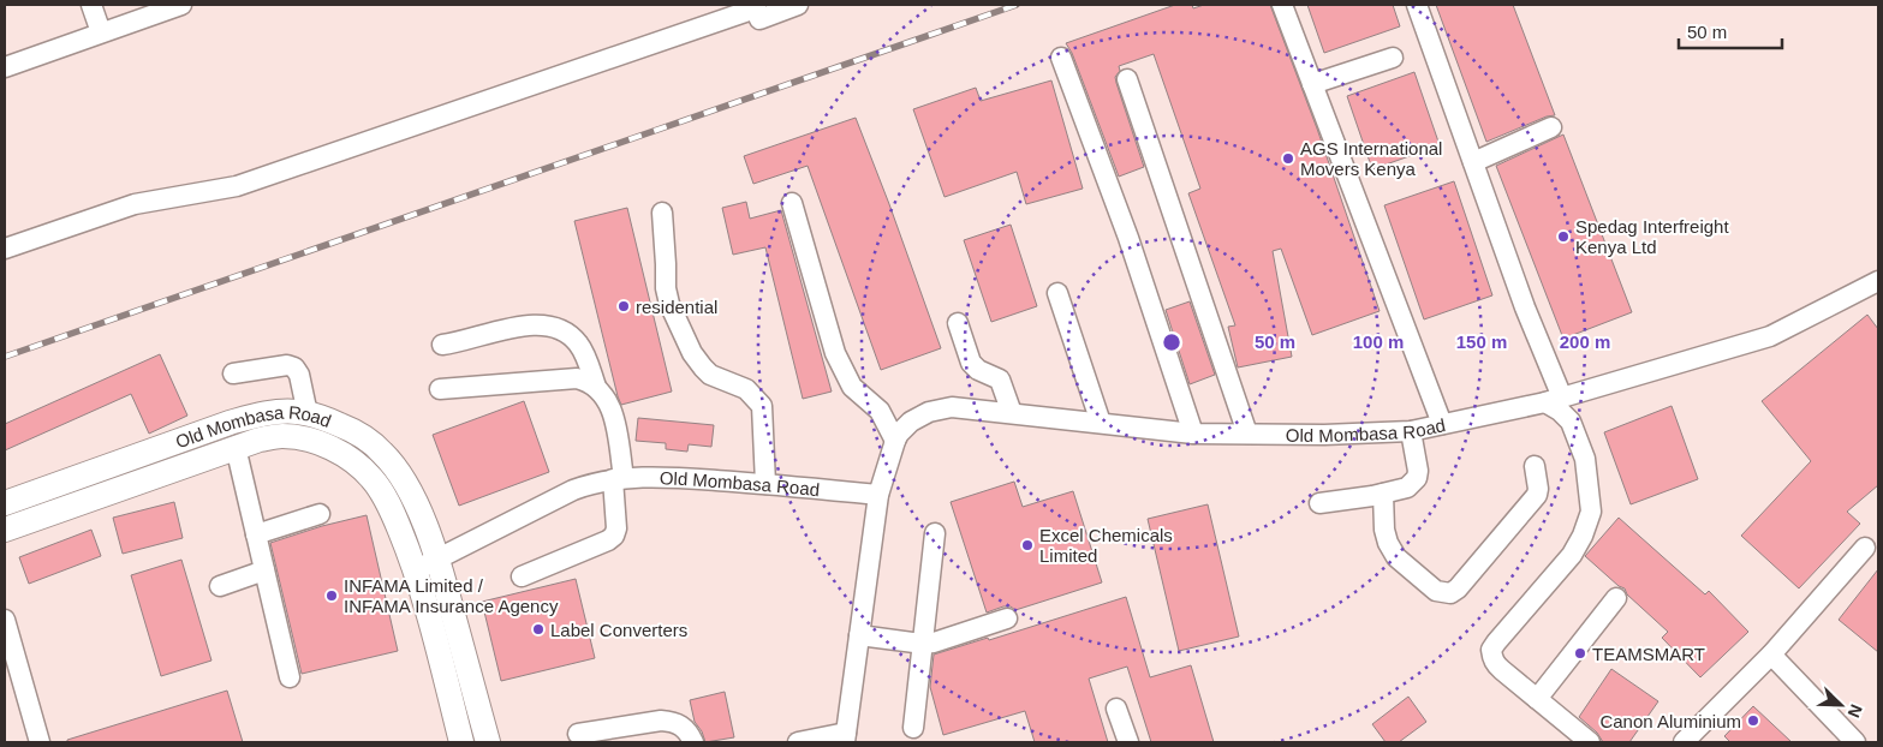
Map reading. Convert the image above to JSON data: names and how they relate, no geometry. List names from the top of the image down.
{
  "streets": {
    "main road": ["Old Mombasa Road"]
  },
  "places": [
    "AGS International Movers Kenya",
    "Spedag Interfreight Kenya Ltd",
    "residential",
    "Excel Chemicals Limited",
    "INFAMA Limited / INFAMA Insurance Agency",
    "Label Converters",
    "TEAMSMART",
    "Canon Aluminium"
  ],
  "scale_bar": "50 m",
  "north": "bottom right",
  "rings": [
    "50 m",
    "100 m",
    "150 m",
    "200 m"
  ]
}
